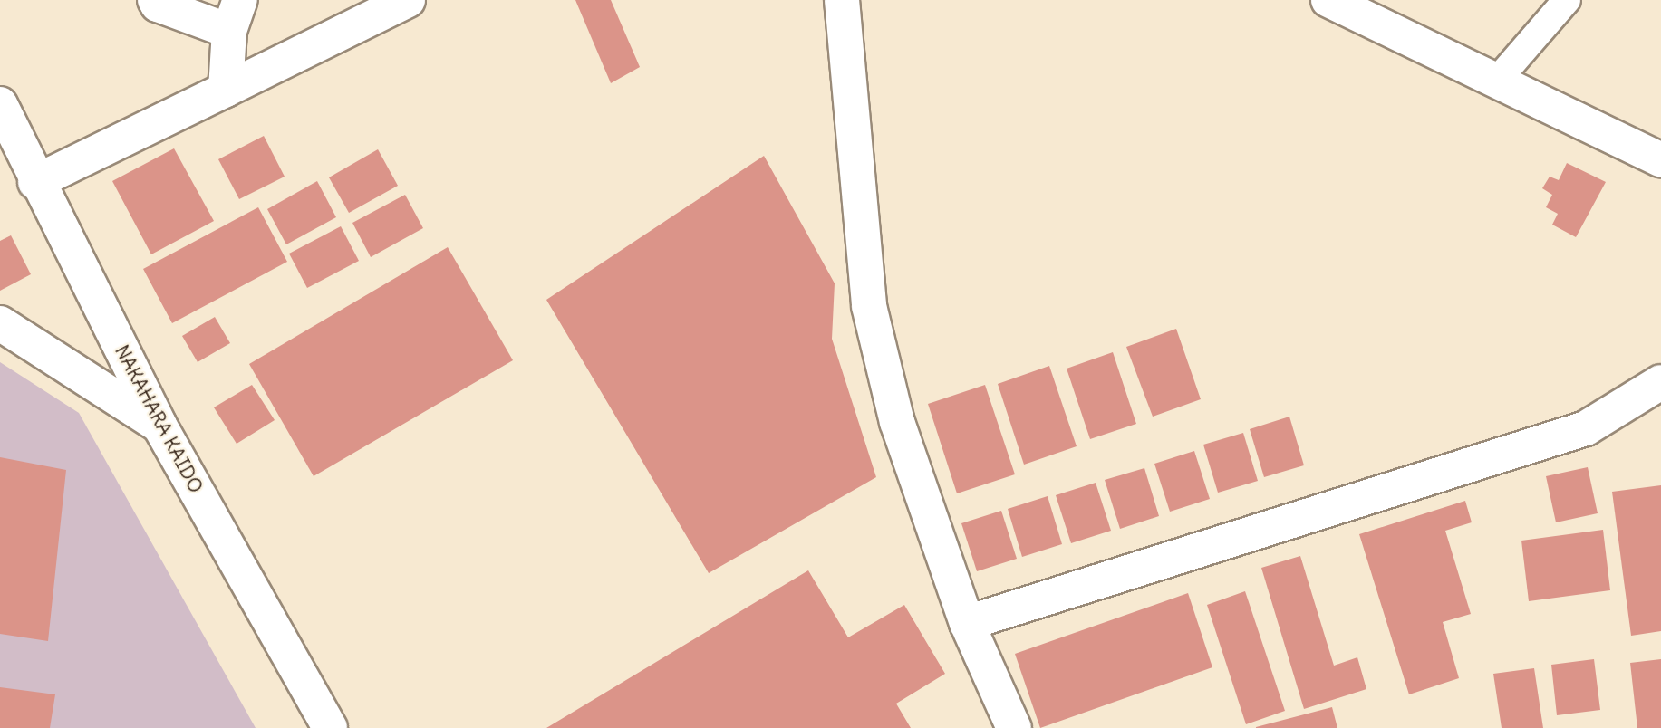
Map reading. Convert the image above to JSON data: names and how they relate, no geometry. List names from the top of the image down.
{
  "streets": {
    "street": ["NAKAHARA KAIDO"]
  }
}
